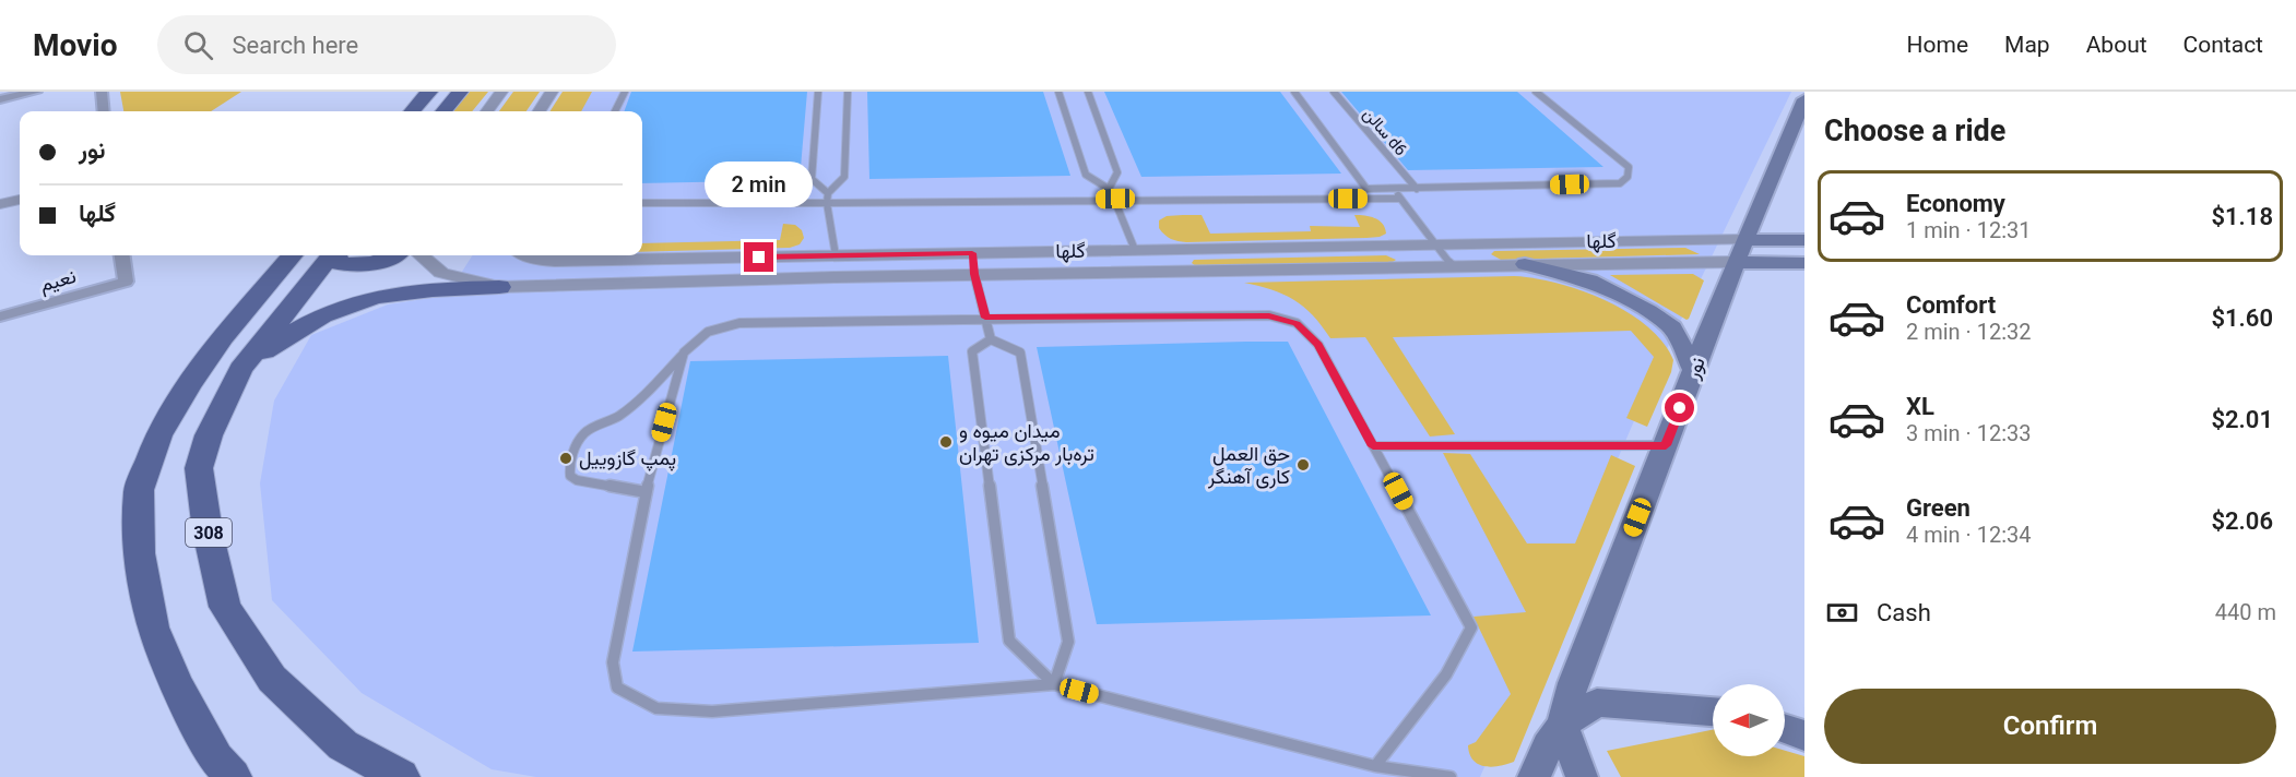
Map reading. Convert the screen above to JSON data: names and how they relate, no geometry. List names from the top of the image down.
{
  "streets": {
    "main road": ["نور", "308"],
    "street": ["گلها", "نعیم"],
    "lane": ["سالن d6"]
  },
  "crossings": [
    ["گلها", "نور"]
  ],
  "places": ["میدان میوه و تره‌بار مرکزی تهران", "پمپ گازوییل", "حق العمل کاری آهنگر"],
  "north": "left",
  "page": {
    "header": "Movio",
    "search": "Search here",
    "nav": [
      "Home",
      "Map",
      "About",
      "Contact"
    ],
    "heading": "Choose a ride",
    "banner": ["نور", "گلها"],
    "bubble": "2 min",
    "list": [
      {
        "name": "Economy",
        "note": "1 min · 12:31",
        "value": "$1.18"
      },
      {
        "name": "Comfort",
        "note": "2 min · 12:32",
        "value": "$1.60"
      },
      {
        "name": "XL",
        "note": "3 min · 12:33",
        "value": "$2.01"
      },
      {
        "name": "Green",
        "note": "4 min · 12:34",
        "value": "$2.06"
      }
    ],
    "pay": ["Cash", "440 m"],
    "buttons": "Confirm"
  }
}
